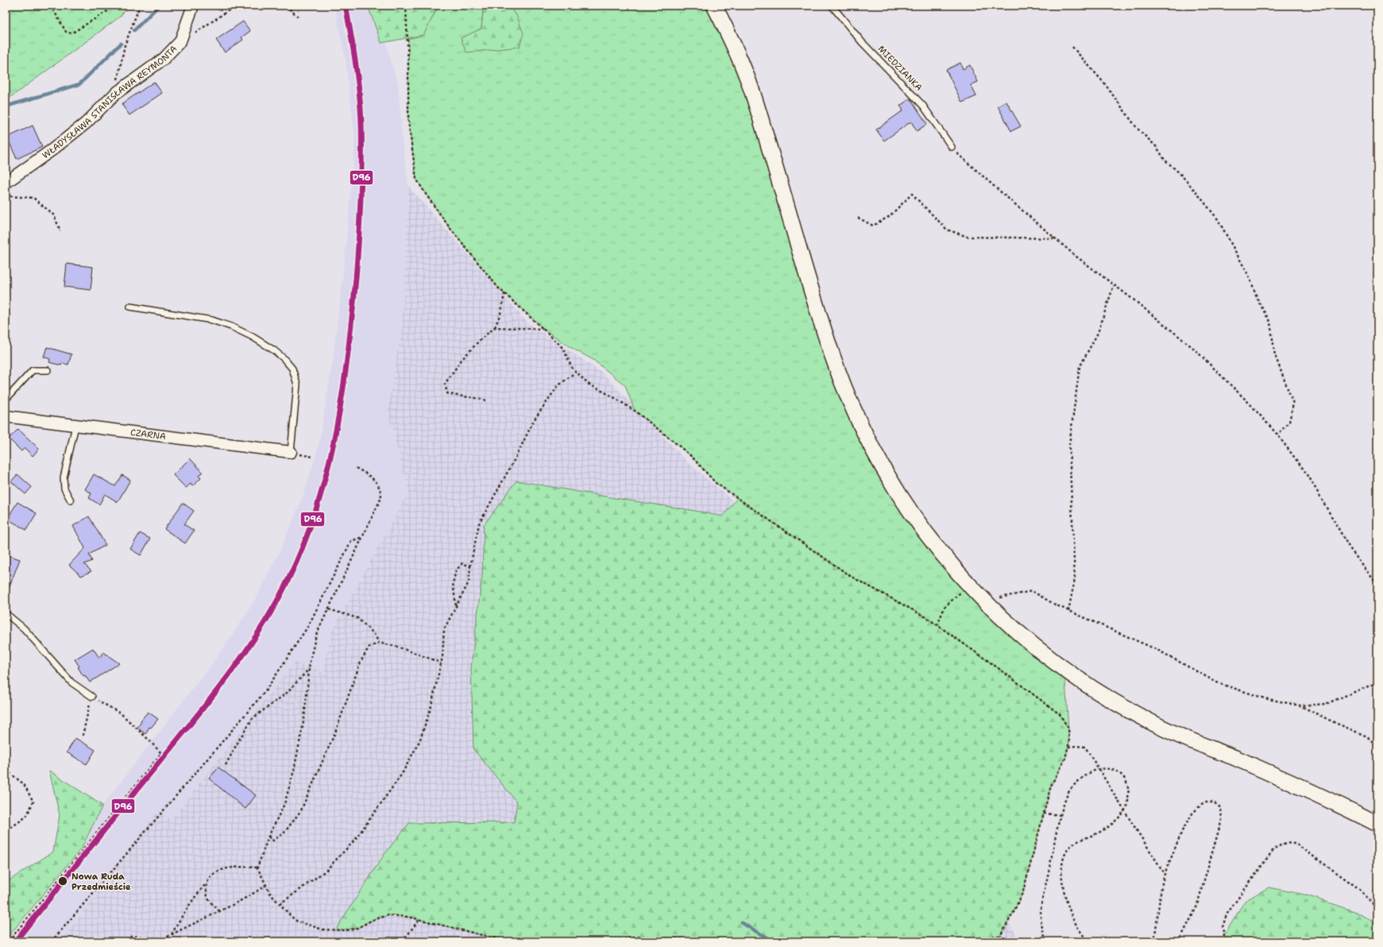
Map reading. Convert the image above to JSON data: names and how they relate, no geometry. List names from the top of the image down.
{
  "streets": {
    "street": ["WŁADYSŁAWA STANISŁAWA REYMONTA", "CZARNA"],
    "lane": ["MIEDZIANKA"]
  },
  "places": ["Nowa Ruda Przedmieście"],
  "lines": ["transit line D96"]
}
